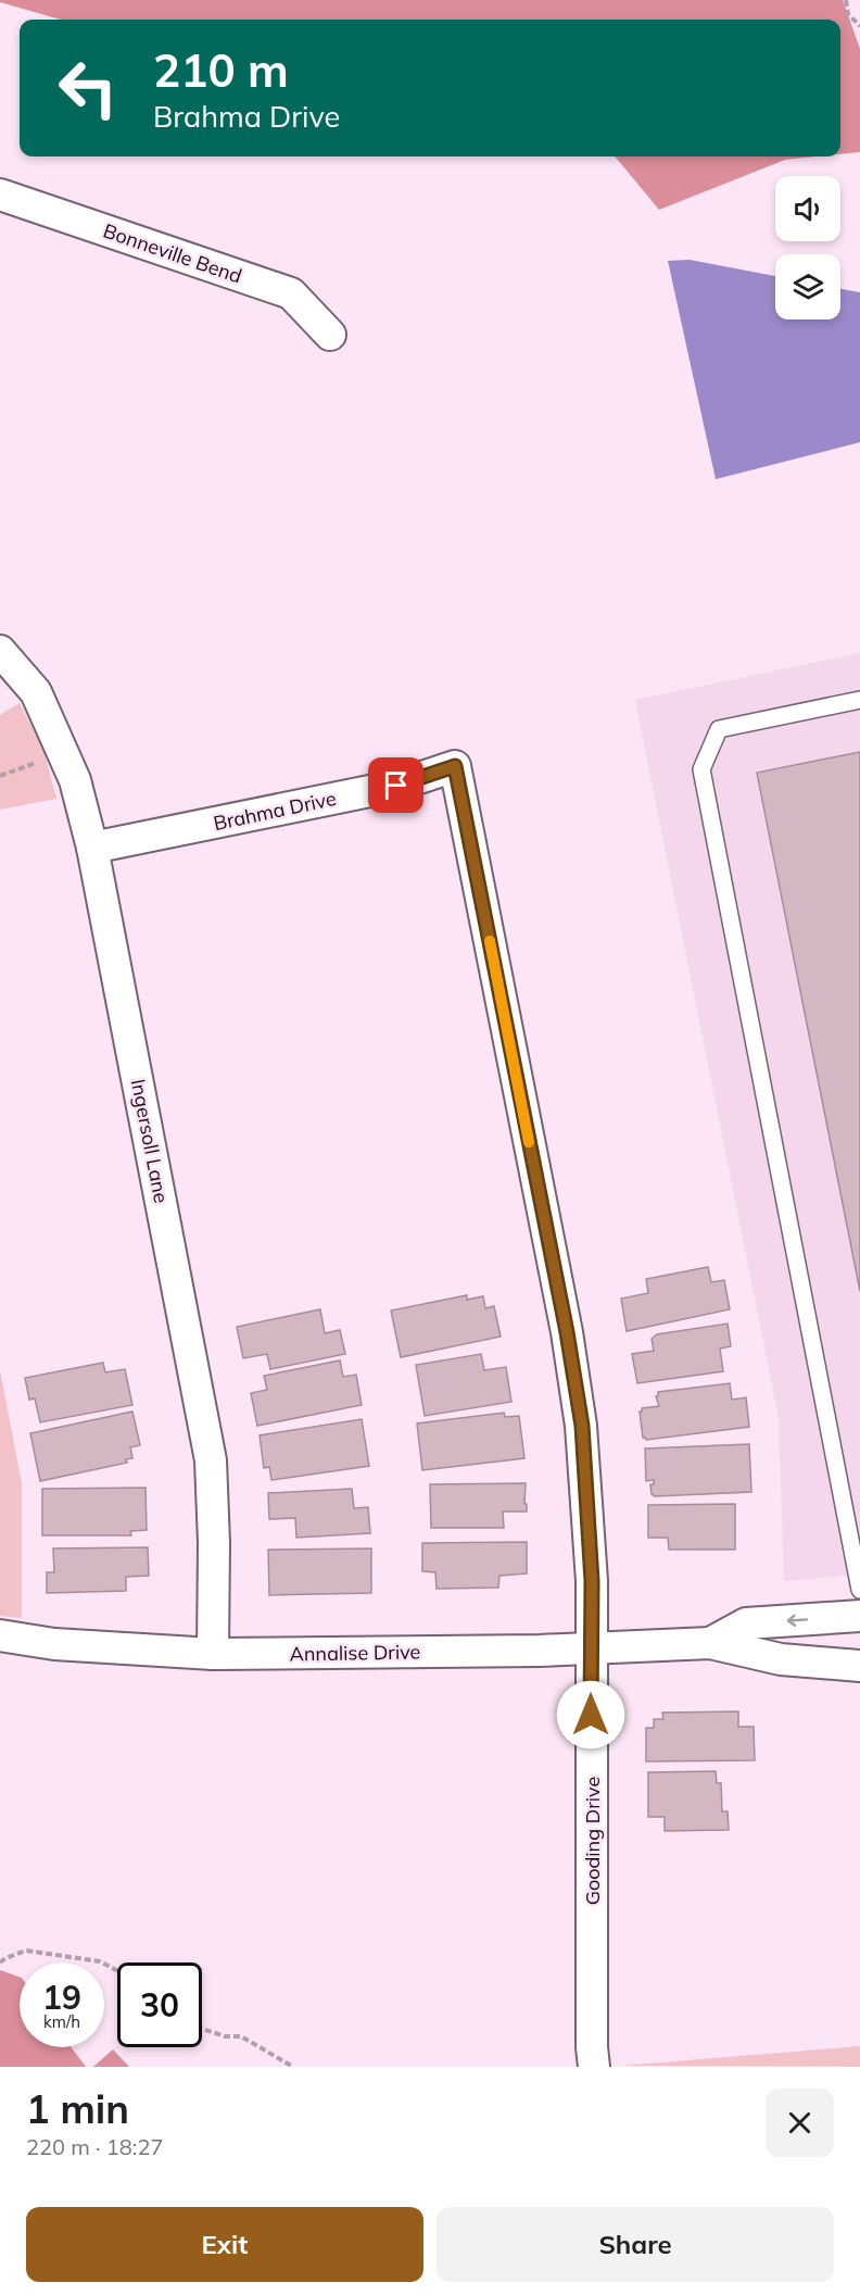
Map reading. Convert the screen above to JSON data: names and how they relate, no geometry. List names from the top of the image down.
{
  "streets": {
    "street": [
      "Bonneville Bend",
      "Brahma Drive",
      "Ingersoll Lane",
      "Annalise Drive",
      "Gooding Drive"
    ]
  },
  "crossings": [
    ["Brahma Drive", "Ingersoll Lane"],
    ["Brahma Drive", "Gooding Drive"],
    ["Ingersoll Lane", "Annalise Drive"],
    ["Annalise Drive", "Gooding Drive"]
  ],
  "page": {
    "turn": ["210 m", "Brahma Drive"],
    "speed": "19 km/h",
    "limit": "30",
    "heading": ["1 min", "220 m · 18:27"],
    "buttons": ["Exit", "Share"]
  }
}
